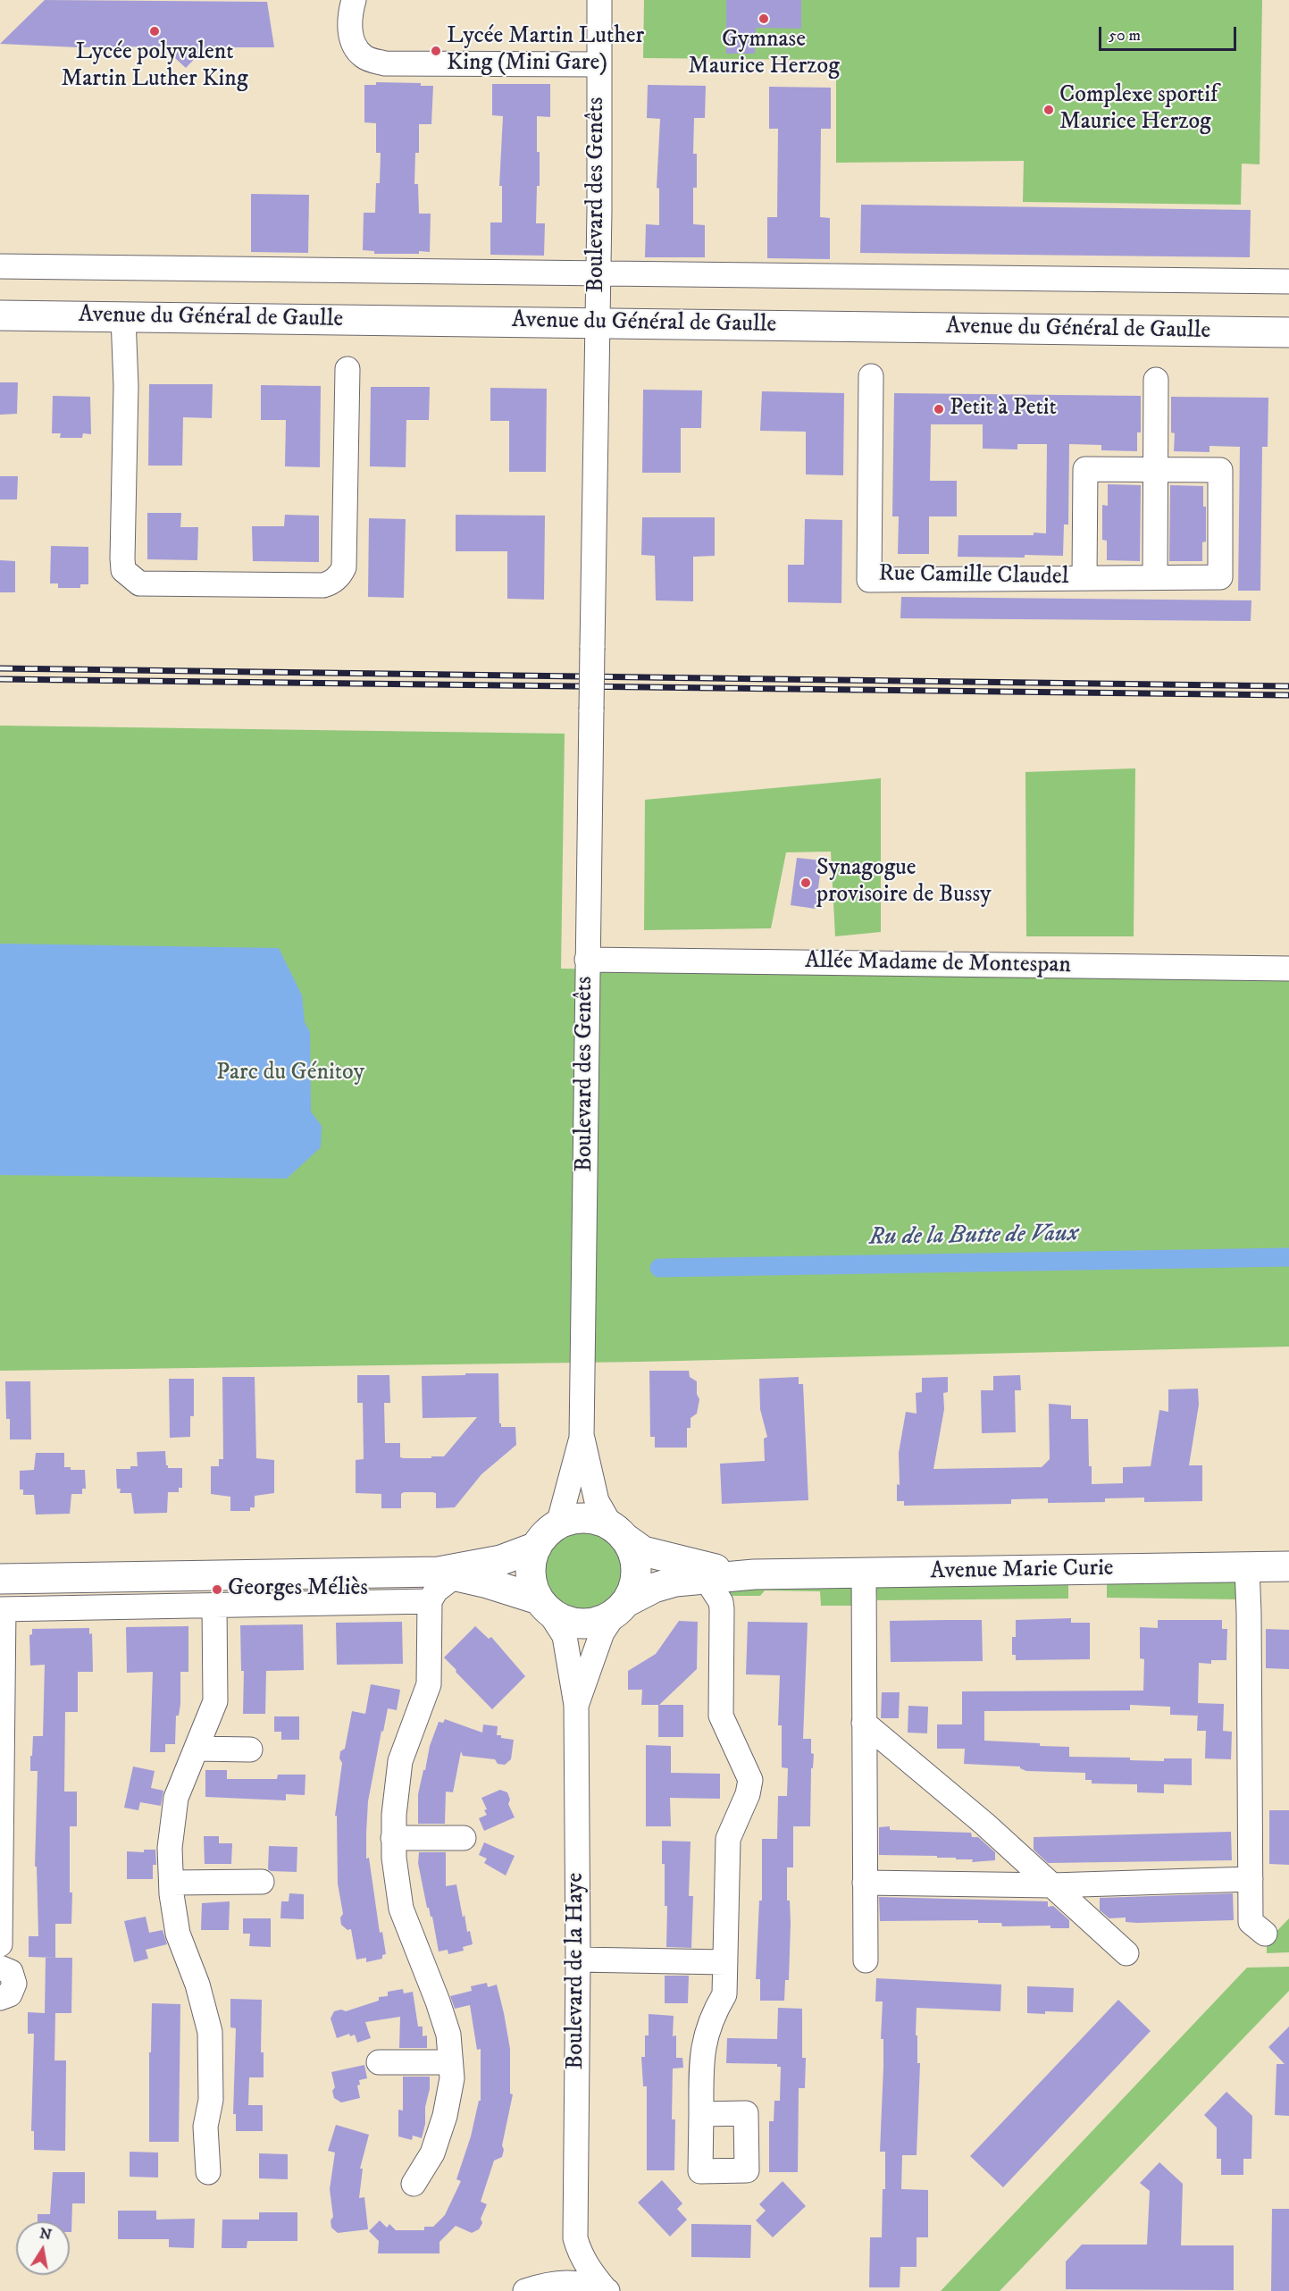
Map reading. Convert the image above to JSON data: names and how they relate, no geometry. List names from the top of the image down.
{
  "streets": {
    "main road": ["Avenue du Général de Gaulle", "Avenue Marie Curie"],
    "street": [
      "Boulevard des Genêts",
      "Rue Camille Claudel",
      "Allée Madame de Montespan",
      "Boulevard de la Haye"
    ]
  },
  "crossings": [
    ["Boulevard des Genêts", "Avenue du Général de Gaulle"],
    ["Boulevard des Genêts", "Allée Madame de Montespan"],
    ["Boulevard des Genêts", "Avenue Marie Curie"],
    ["Boulevard des Genêts", "Boulevard de la Haye"],
    ["Avenue Marie Curie", "Boulevard de la Haye"]
  ],
  "water": ["Ru de la Butte de Vaux"],
  "parks": ["Parc du Génitoy"],
  "places": [
    "Gymnase Maurice Herzog",
    "Lycée polyvalent Martin Luther King",
    "Lycée Martin Luther King (Mini Gare)",
    "Complexe sportif Maurice Herzog",
    "Petit à Petit",
    "Synagogue provisoire de Bussy",
    "Georges Méliès"
  ],
  "scale_bar": "50 m",
  "north": "top"
}
